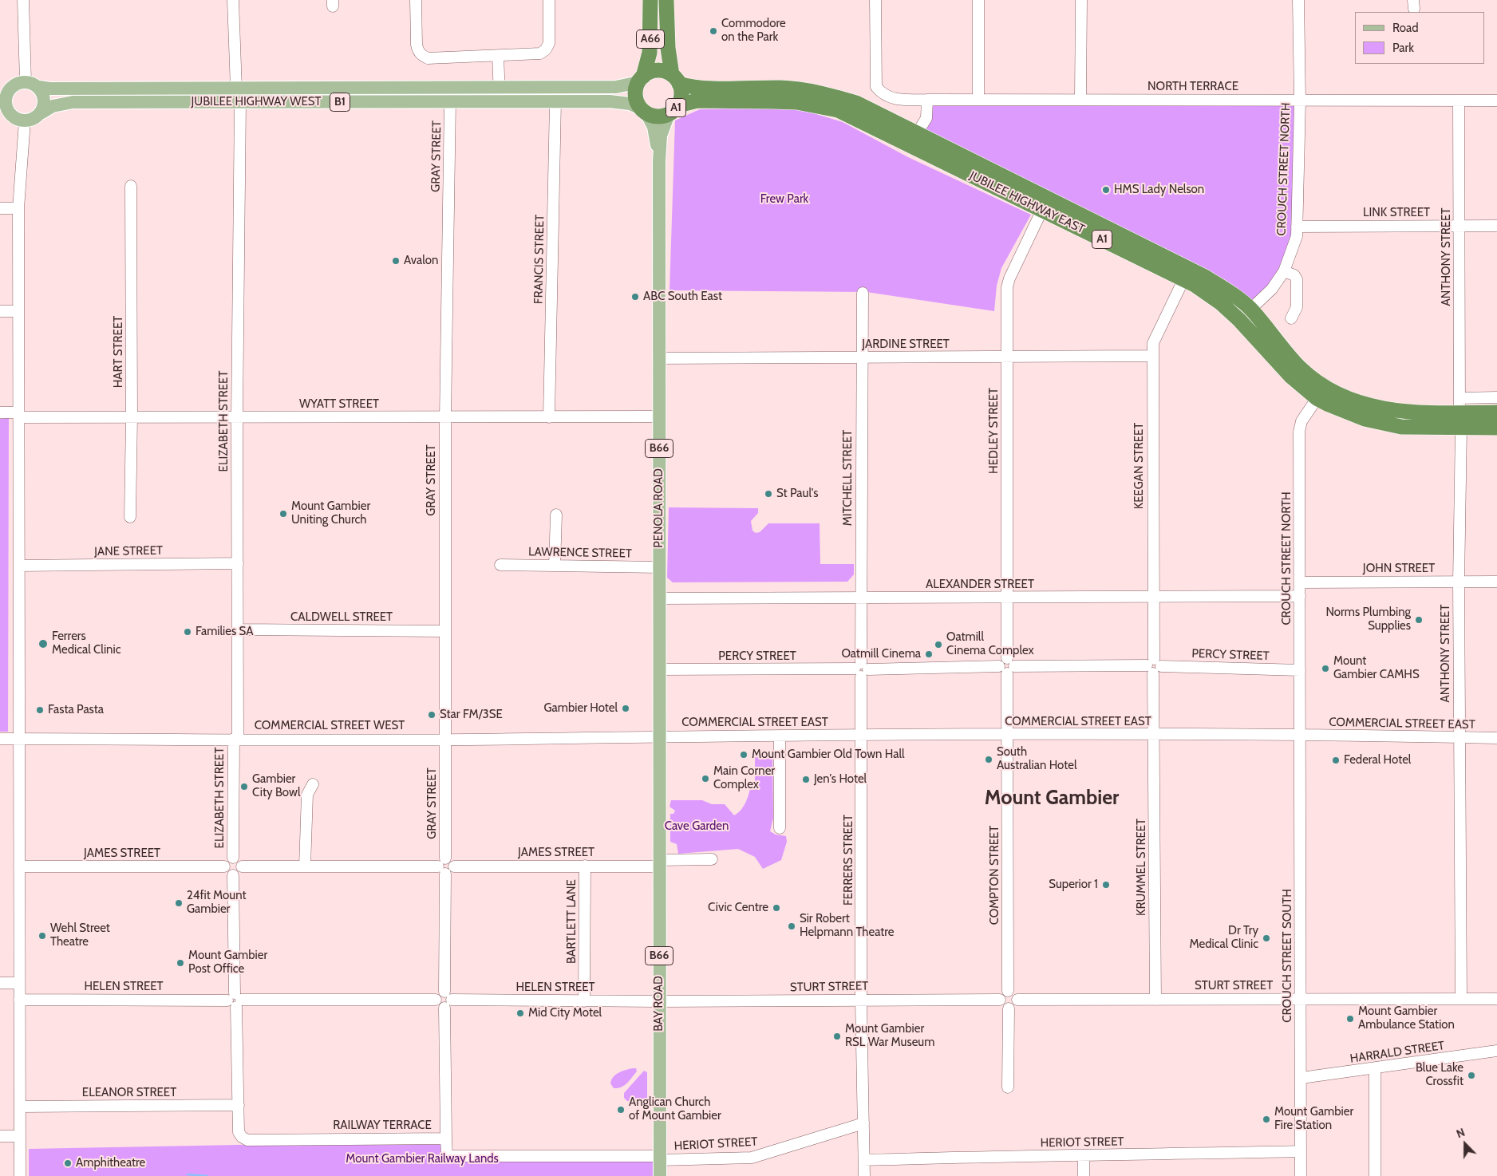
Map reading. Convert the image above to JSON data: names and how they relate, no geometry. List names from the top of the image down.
{
  "streets": {
    "highway": ["A66", "A1", "JUBILEE HIGHWAY EAST"],
    "main road": [
      "JUBILEE HIGHWAY WEST",
      "B1",
      "B66",
      "PENOLA ROAD",
      "BAY ROAD"
    ],
    "street": [
      "NORTH TERRACE",
      "GRAY STREET",
      "CROUCH STREET NORTH",
      "LINK STREET",
      "ANTHONY STREET",
      "FRANCIS STREET",
      "JARDINE STREET",
      "HART STREET",
      "WYATT STREET",
      "ELIZABETH STREET",
      "HEDLEY STREET",
      "KEEGAN STREET",
      "MITCHELL STREET",
      "JANE STREET",
      "LAWRENCE STREET",
      "JOHN STREET",
      "ALEXANDER STREET",
      "CALDWELL STREET",
      "PERCY STREET",
      "COMMERCIAL STREET EAST",
      "COMMERCIAL STREET WEST",
      "JAMES STREET",
      "FERRERS STREET",
      "KRUMMEL STREET",
      "COMPTON STREET",
      "BARTLETT LANE",
      "CROUCH STREET SOUTH",
      "STURT STREET",
      "HELEN STREET",
      "HARRALD STREET",
      "ELEANOR STREET",
      "RAILWAY TERRACE",
      "HERIOT STREET"
    ]
  },
  "crossings": [
    ["A66", "JUBILEE HIGHWAY WEST"],
    ["A66", "A1"],
    ["A66", "JUBILEE HIGHWAY EAST"],
    ["A66", "PENOLA ROAD"],
    ["NORTH TERRACE", "CROUCH STREET NORTH"],
    ["NORTH TERRACE", "ANTHONY STREET"],
    ["JUBILEE HIGHWAY WEST", "B1"],
    ["JUBILEE HIGHWAY WEST", "A1"],
    ["JUBILEE HIGHWAY WEST", "GRAY STREET"],
    ["JUBILEE HIGHWAY WEST", "JUBILEE HIGHWAY EAST"],
    ["JUBILEE HIGHWAY WEST", "FRANCIS STREET"],
    ["JUBILEE HIGHWAY WEST", "ELIZABETH STREET"],
    ["JUBILEE HIGHWAY WEST", "PENOLA ROAD"],
    ["A1", "JUBILEE HIGHWAY EAST"],
    ["A1", "PENOLA ROAD"],
    ["GRAY STREET", "WYATT STREET"],
    ["GRAY STREET", "CALDWELL STREET"],
    ["GRAY STREET", "COMMERCIAL STREET WEST"],
    ["GRAY STREET", "JAMES STREET"],
    ["GRAY STREET", "HELEN STREET"],
    ["GRAY STREET", "RAILWAY TERRACE"],
    ["CROUCH STREET NORTH", "JUBILEE HIGHWAY EAST"],
    ["CROUCH STREET NORTH", "LINK STREET"],
    ["CROUCH STREET NORTH", "JOHN STREET"],
    ["CROUCH STREET NORTH", "ALEXANDER STREET"],
    ["CROUCH STREET NORTH", "PERCY STREET"],
    ["CROUCH STREET NORTH", "COMMERCIAL STREET EAST"],
    ["CROUCH STREET NORTH", "CROUCH STREET SOUTH"],
    ["JUBILEE HIGHWAY EAST", "ANTHONY STREET"],
    ["JUBILEE HIGHWAY EAST", "HEDLEY STREET"],
    ["JUBILEE HIGHWAY EAST", "KEEGAN STREET"],
    ["JUBILEE HIGHWAY EAST", "PENOLA ROAD"],
    ["LINK STREET", "ANTHONY STREET"],
    ["ANTHONY STREET", "JOHN STREET"],
    ["ANTHONY STREET", "COMMERCIAL STREET EAST"],
    ["ANTHONY STREET", "STURT STREET"],
    ["FRANCIS STREET", "WYATT STREET"],
    ["JARDINE STREET", "HEDLEY STREET"],
    ["JARDINE STREET", "KEEGAN STREET"],
    ["JARDINE STREET", "MITCHELL STREET"],
    ["JARDINE STREET", "PENOLA ROAD"],
    ["HART STREET", "WYATT STREET"],
    ["WYATT STREET", "ELIZABETH STREET"],
    ["WYATT STREET", "PENOLA ROAD"],
    ["ELIZABETH STREET", "JANE STREET"],
    ["ELIZABETH STREET", "CALDWELL STREET"],
    ["ELIZABETH STREET", "COMMERCIAL STREET WEST"],
    ["ELIZABETH STREET", "JAMES STREET"],
    ["HEDLEY STREET", "ALEXANDER STREET"],
    ["HEDLEY STREET", "PERCY STREET"],
    ["HEDLEY STREET", "COMMERCIAL STREET EAST"],
    ["HEDLEY STREET", "COMPTON STREET"],
    ["KEEGAN STREET", "ALEXANDER STREET"],
    ["KEEGAN STREET", "PERCY STREET"],
    ["KEEGAN STREET", "COMMERCIAL STREET EAST"],
    ["KEEGAN STREET", "KRUMMEL STREET"],
    ["MITCHELL STREET", "ALEXANDER STREET"],
    ["MITCHELL STREET", "PERCY STREET"],
    ["MITCHELL STREET", "COMMERCIAL STREET EAST"],
    ["MITCHELL STREET", "FERRERS STREET"],
    ["PENOLA ROAD", "LAWRENCE STREET"],
    ["PENOLA ROAD", "ALEXANDER STREET"],
    ["PENOLA ROAD", "PERCY STREET"],
    ["PENOLA ROAD", "COMMERCIAL STREET EAST"],
    ["PENOLA ROAD", "COMMERCIAL STREET WEST"],
    ["PENOLA ROAD", "BAY ROAD"],
    ["COMMERCIAL STREET EAST", "COMMERCIAL STREET WEST"],
    ["COMMERCIAL STREET EAST", "FERRERS STREET"],
    ["COMMERCIAL STREET EAST", "KRUMMEL STREET"],
    ["COMMERCIAL STREET EAST", "COMPTON STREET"],
    ["COMMERCIAL STREET EAST", "CROUCH STREET SOUTH"],
    ["COMMERCIAL STREET EAST", "BAY ROAD"],
    ["COMMERCIAL STREET WEST", "BAY ROAD"],
    ["JAMES STREET", "BARTLETT LANE"],
    ["JAMES STREET", "BAY ROAD"],
    ["FERRERS STREET", "STURT STREET"],
    ["FERRERS STREET", "HERIOT STREET"],
    ["KRUMMEL STREET", "STURT STREET"],
    ["COMPTON STREET", "STURT STREET"],
    ["BARTLETT LANE", "HELEN STREET"],
    ["CROUCH STREET SOUTH", "STURT STREET"],
    ["CROUCH STREET SOUTH", "HARRALD STREET"],
    ["CROUCH STREET SOUTH", "HERIOT STREET"],
    ["STURT STREET", "HELEN STREET"],
    ["STURT STREET", "BAY ROAD"],
    ["HELEN STREET", "BAY ROAD"],
    ["BAY ROAD", "RAILWAY TERRACE"],
    ["BAY ROAD", "HERIOT STREET"],
    ["ELEANOR STREET", "RAILWAY TERRACE"],
    ["RAILWAY TERRACE", "HERIOT STREET"]
  ],
  "districts": ["Mount Gambier"],
  "parks": ["Frew Park", "Cave Garden", "Mount Gambier Railway Lands"],
  "places": [
    "Commodore on the Park",
    "HMS Lady Nelson",
    "Avalon",
    "ABC South East",
    "St Paul's",
    "Mount Gambier Uniting Church",
    "Norms Plumbing Supplies",
    "Families SA",
    "Ferrers Medical Clinic",
    "Oatmill Cinema Complex",
    "Oatmill Cinema",
    "Mount Gambier CAMHS",
    "Gambier Hotel",
    "Fasta Pasta",
    "Star FM/3SE",
    "Mount Gambier Old Town Hall",
    "South Australian Hotel",
    "Federal Hotel",
    "Main Corner Complex",
    "Jen's Hotel",
    "Gambier City Bowl",
    "Superior 1",
    "24fit Mount Gambier",
    "Civic Centre",
    "Sir Robert Helpmann Theatre",
    "Wehl Street Theatre",
    "Dr Try Medical Clinic",
    "Mount Gambier Post Office",
    "Mid City Motel",
    "Mount Gambier Ambulance Station",
    "Mount Gambier RSL War Museum",
    "Blue Lake Crossfit",
    "Anglican Church of Mount Gambier",
    "Mount Gambier Fire Station",
    "Amphitheatre"
  ],
  "legend": ["Road", "Park"],
  "north": "top"
}
